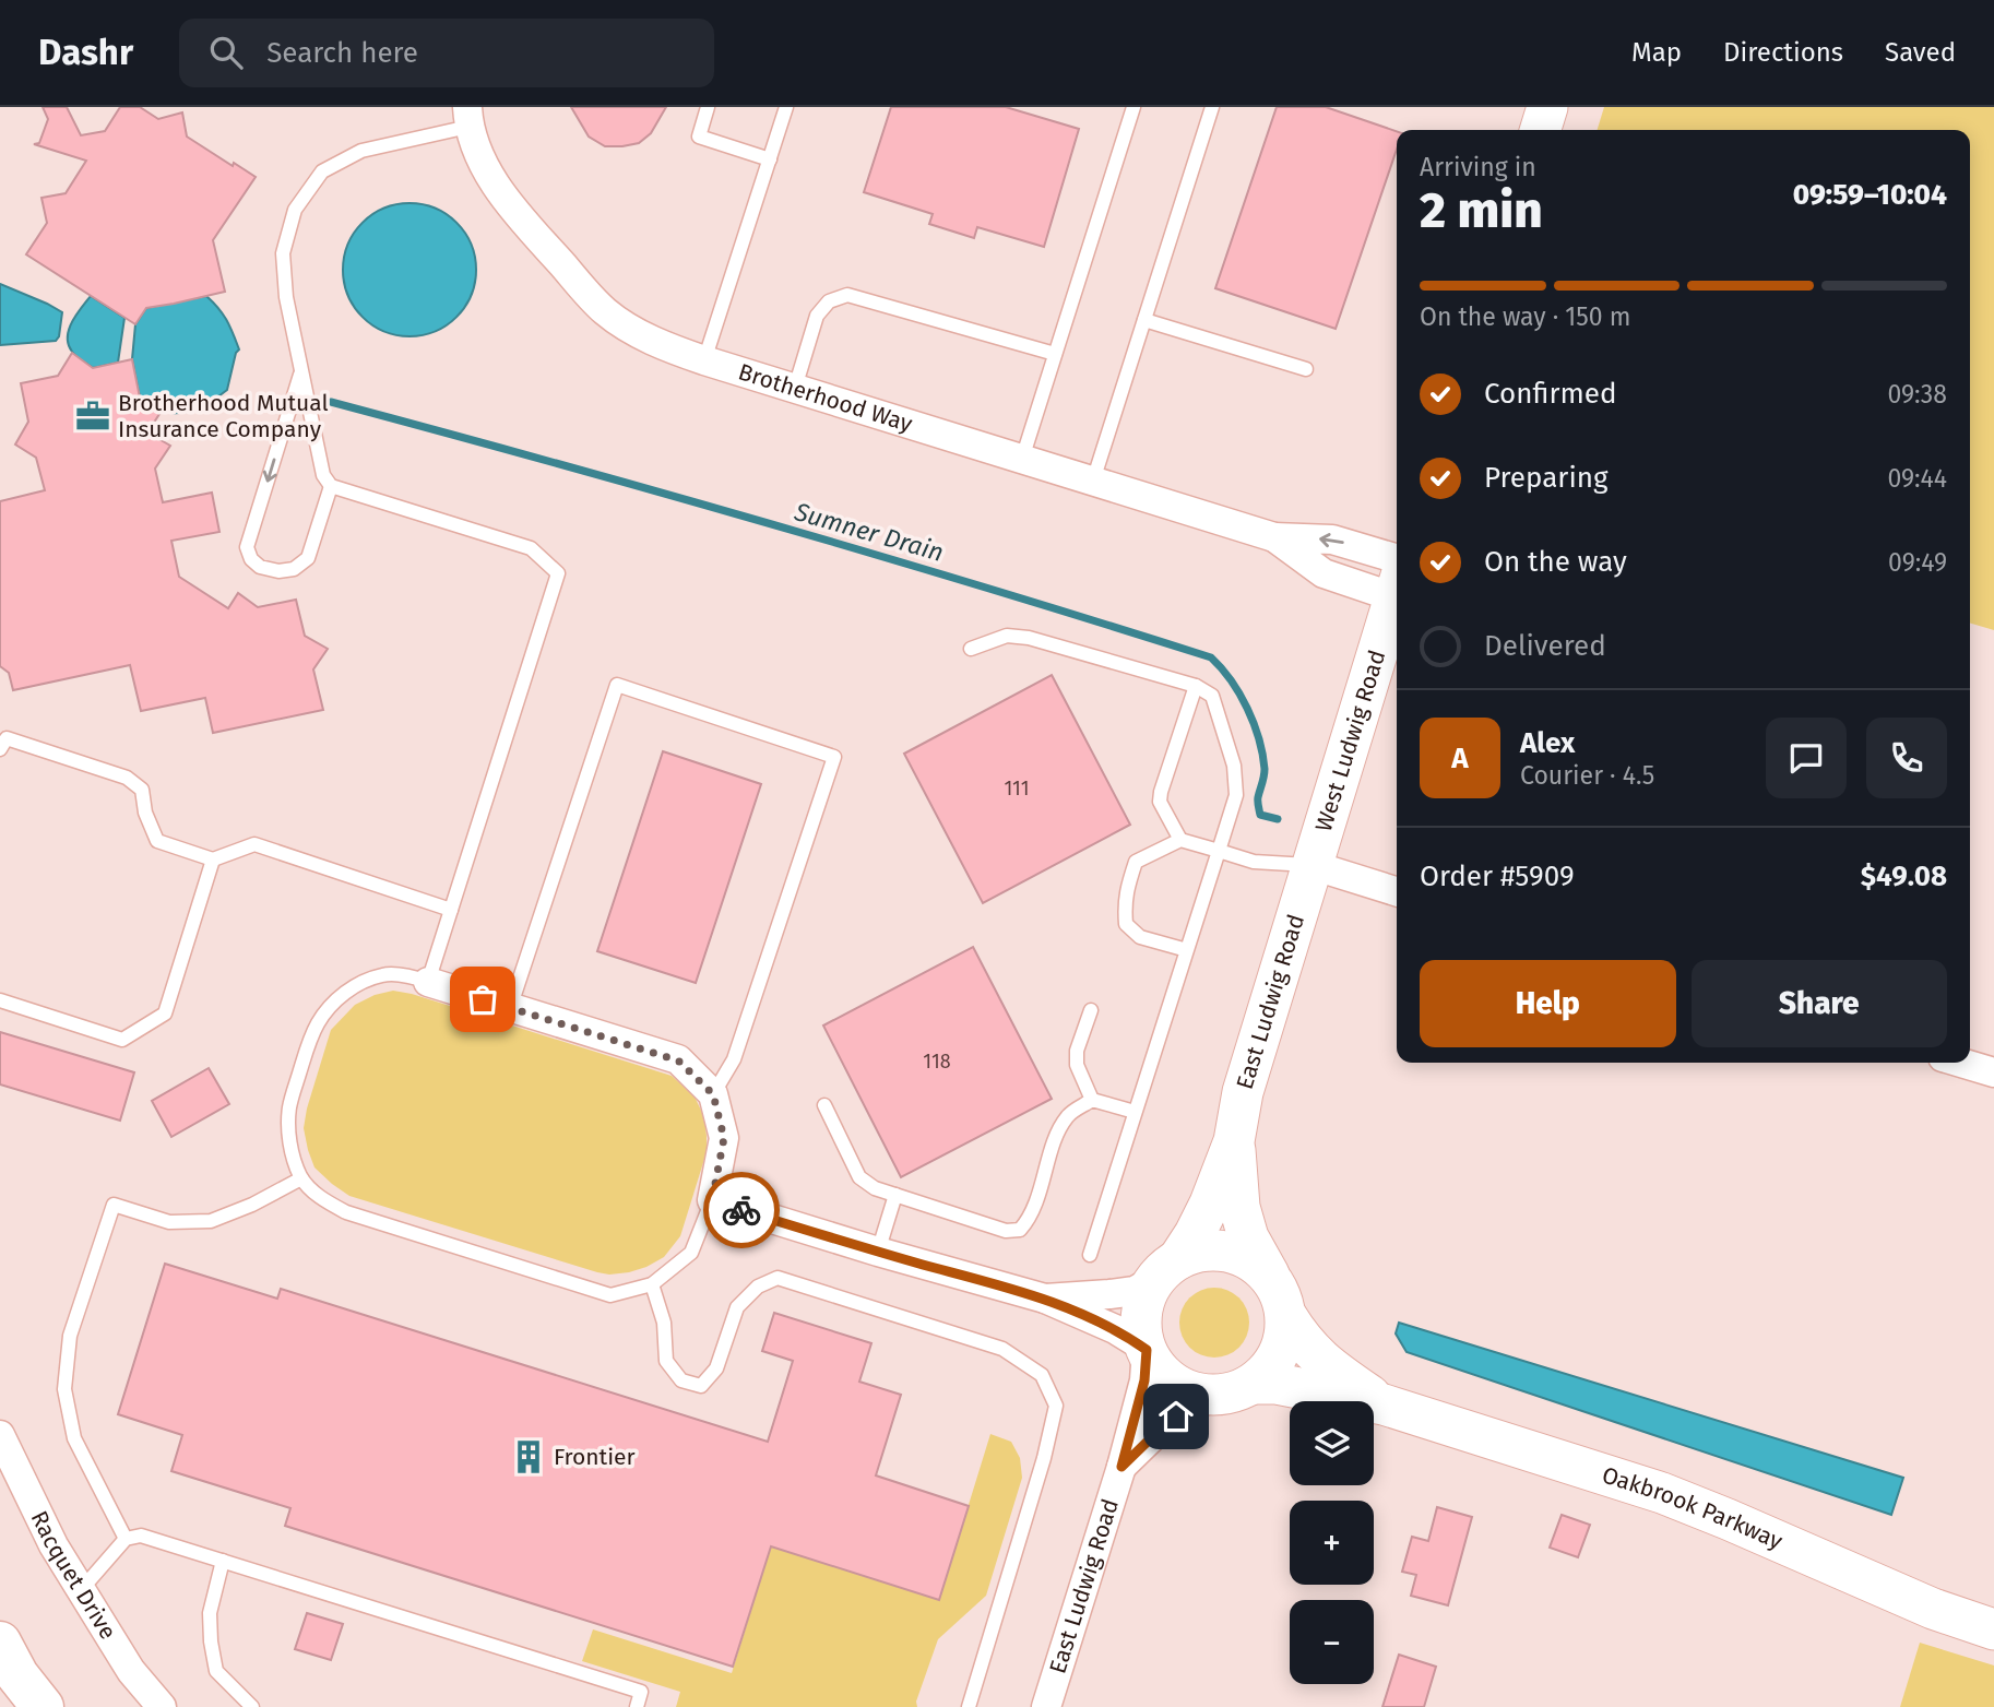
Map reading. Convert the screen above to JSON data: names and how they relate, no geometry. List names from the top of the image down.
{
  "streets": {
    "main road": ["West Ludwig Road", "East Ludwig Road", "Oakbrook Parkway"],
    "street": ["Brotherhood Way", "Racquet Drive"]
  },
  "crossings": [
    ["West Ludwig Road", "East Ludwig Road"],
    ["East Ludwig Road", "Oakbrook Parkway"]
  ],
  "water": ["Sumner Drain"],
  "places": {
    "office": ["Brotherhood Mutual Insurance Company"],
    "building": ["Frontier"]
  },
  "house_numbers": ["111", "118"],
  "page": {
    "header": "Dashr",
    "search": "Search here",
    "nav": ["Map", "Directions", "Saved"],
    "heading": ["2 min", "Arriving in", "09:59–10:04"],
    "panel": [
      "Alex",
      "Courier · 4.5",
      "Order #5909",
      "$49.08"
    ],
    "bar": "On the way · 150 m",
    "list": [
      ["Confirmed", "09:38"],
      ["Preparing", "09:44"],
      ["On the way", "09:49"],
      "Delivered"
    ],
    "round": "A",
    "buttons": ["Help", "Share"],
    "map_buttons": ["+", "−"]
  }
}
